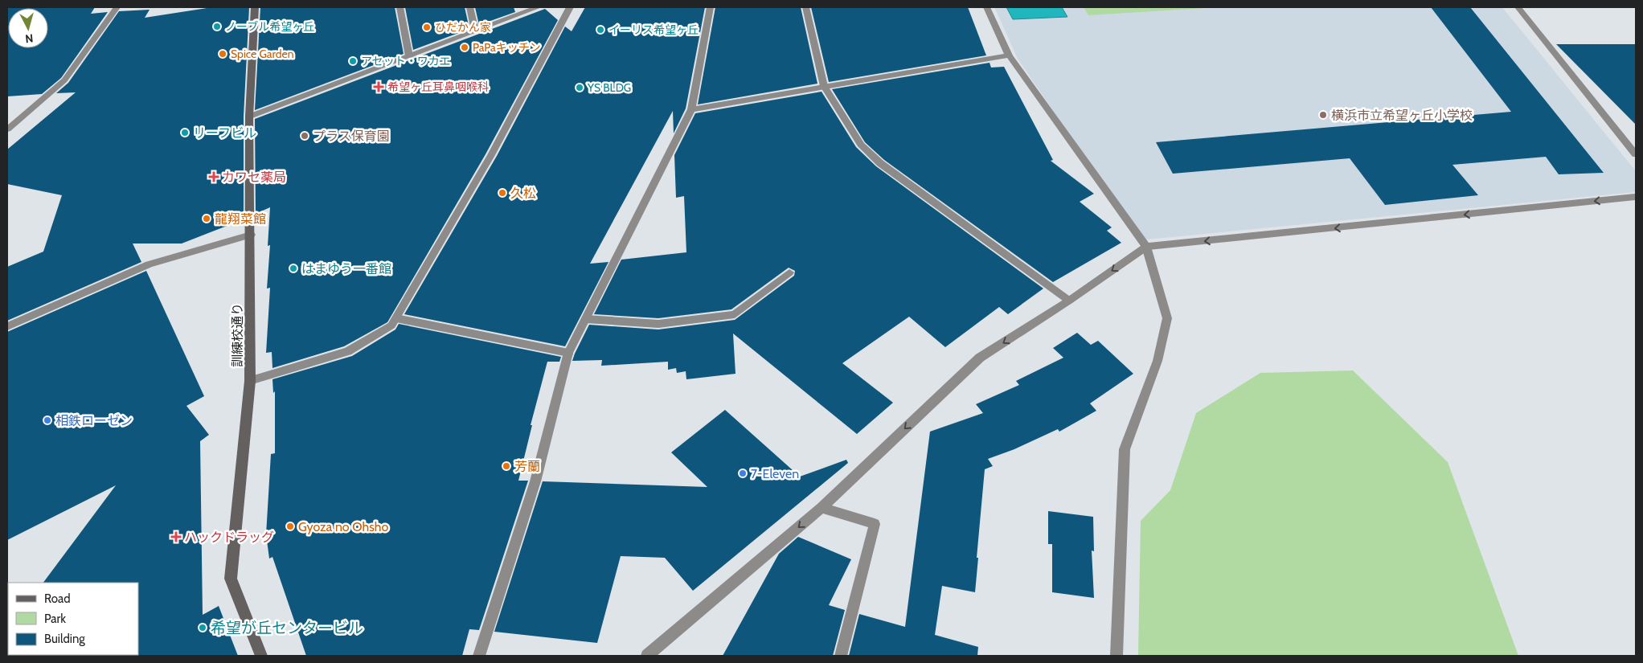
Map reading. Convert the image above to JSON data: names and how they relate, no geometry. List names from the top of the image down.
{
  "streets": {
    "street": ["訓練校通り"]
  },
  "places": {
    "other": [
      "ノーブル希望ヶ丘",
      "ひだかん家",
      "イーリス希望ヶ丘",
      "PaPaキッチン",
      "Spice Garden",
      "アセット・ワカエ",
      "YS BLDG",
      "横浜市立希望ヶ丘小学校",
      "リーフビル",
      "プラス保育園",
      "久松",
      "龍翔菜館",
      "はまゆう一番館",
      "相鉄ローゼン",
      "芳蘭",
      "7-Eleven",
      "Gyoza no Ohsho",
      "希望が丘センタービル"
    ],
    "health": ["希望ヶ丘耳鼻咽喉科", "カワセ薬局", "ハックドラッグ"]
  },
  "legend": ["Road", "Park", "Building"],
  "north": "bottom"
}
